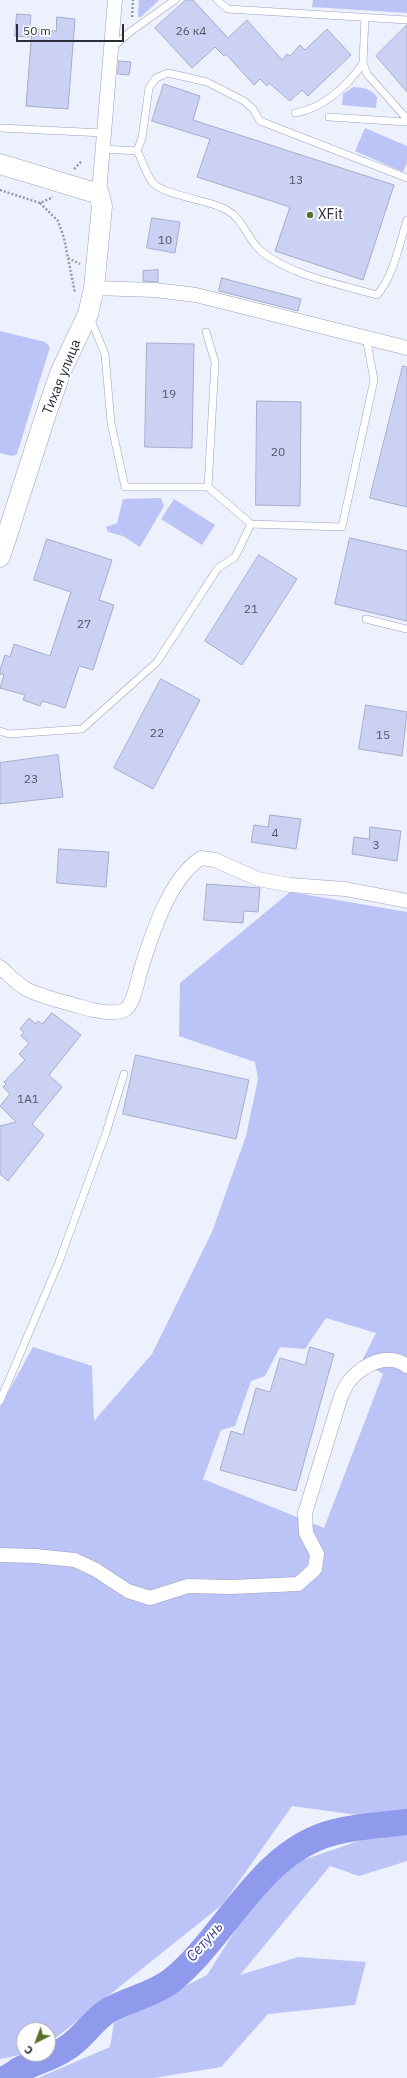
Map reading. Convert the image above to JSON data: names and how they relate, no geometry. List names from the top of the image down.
{
  "streets": {
    "street": ["Тихая улица"]
  },
  "water": ["Сетунь"],
  "places": ["XFit"],
  "house_numbers": [
    "26 к4",
    "13",
    "10",
    "19",
    "20",
    "21",
    "27",
    "22",
    "15",
    "23",
    "4",
    "3",
    "1А1"
  ],
  "scale_bar": "50 m",
  "north": "bottom left"
}
